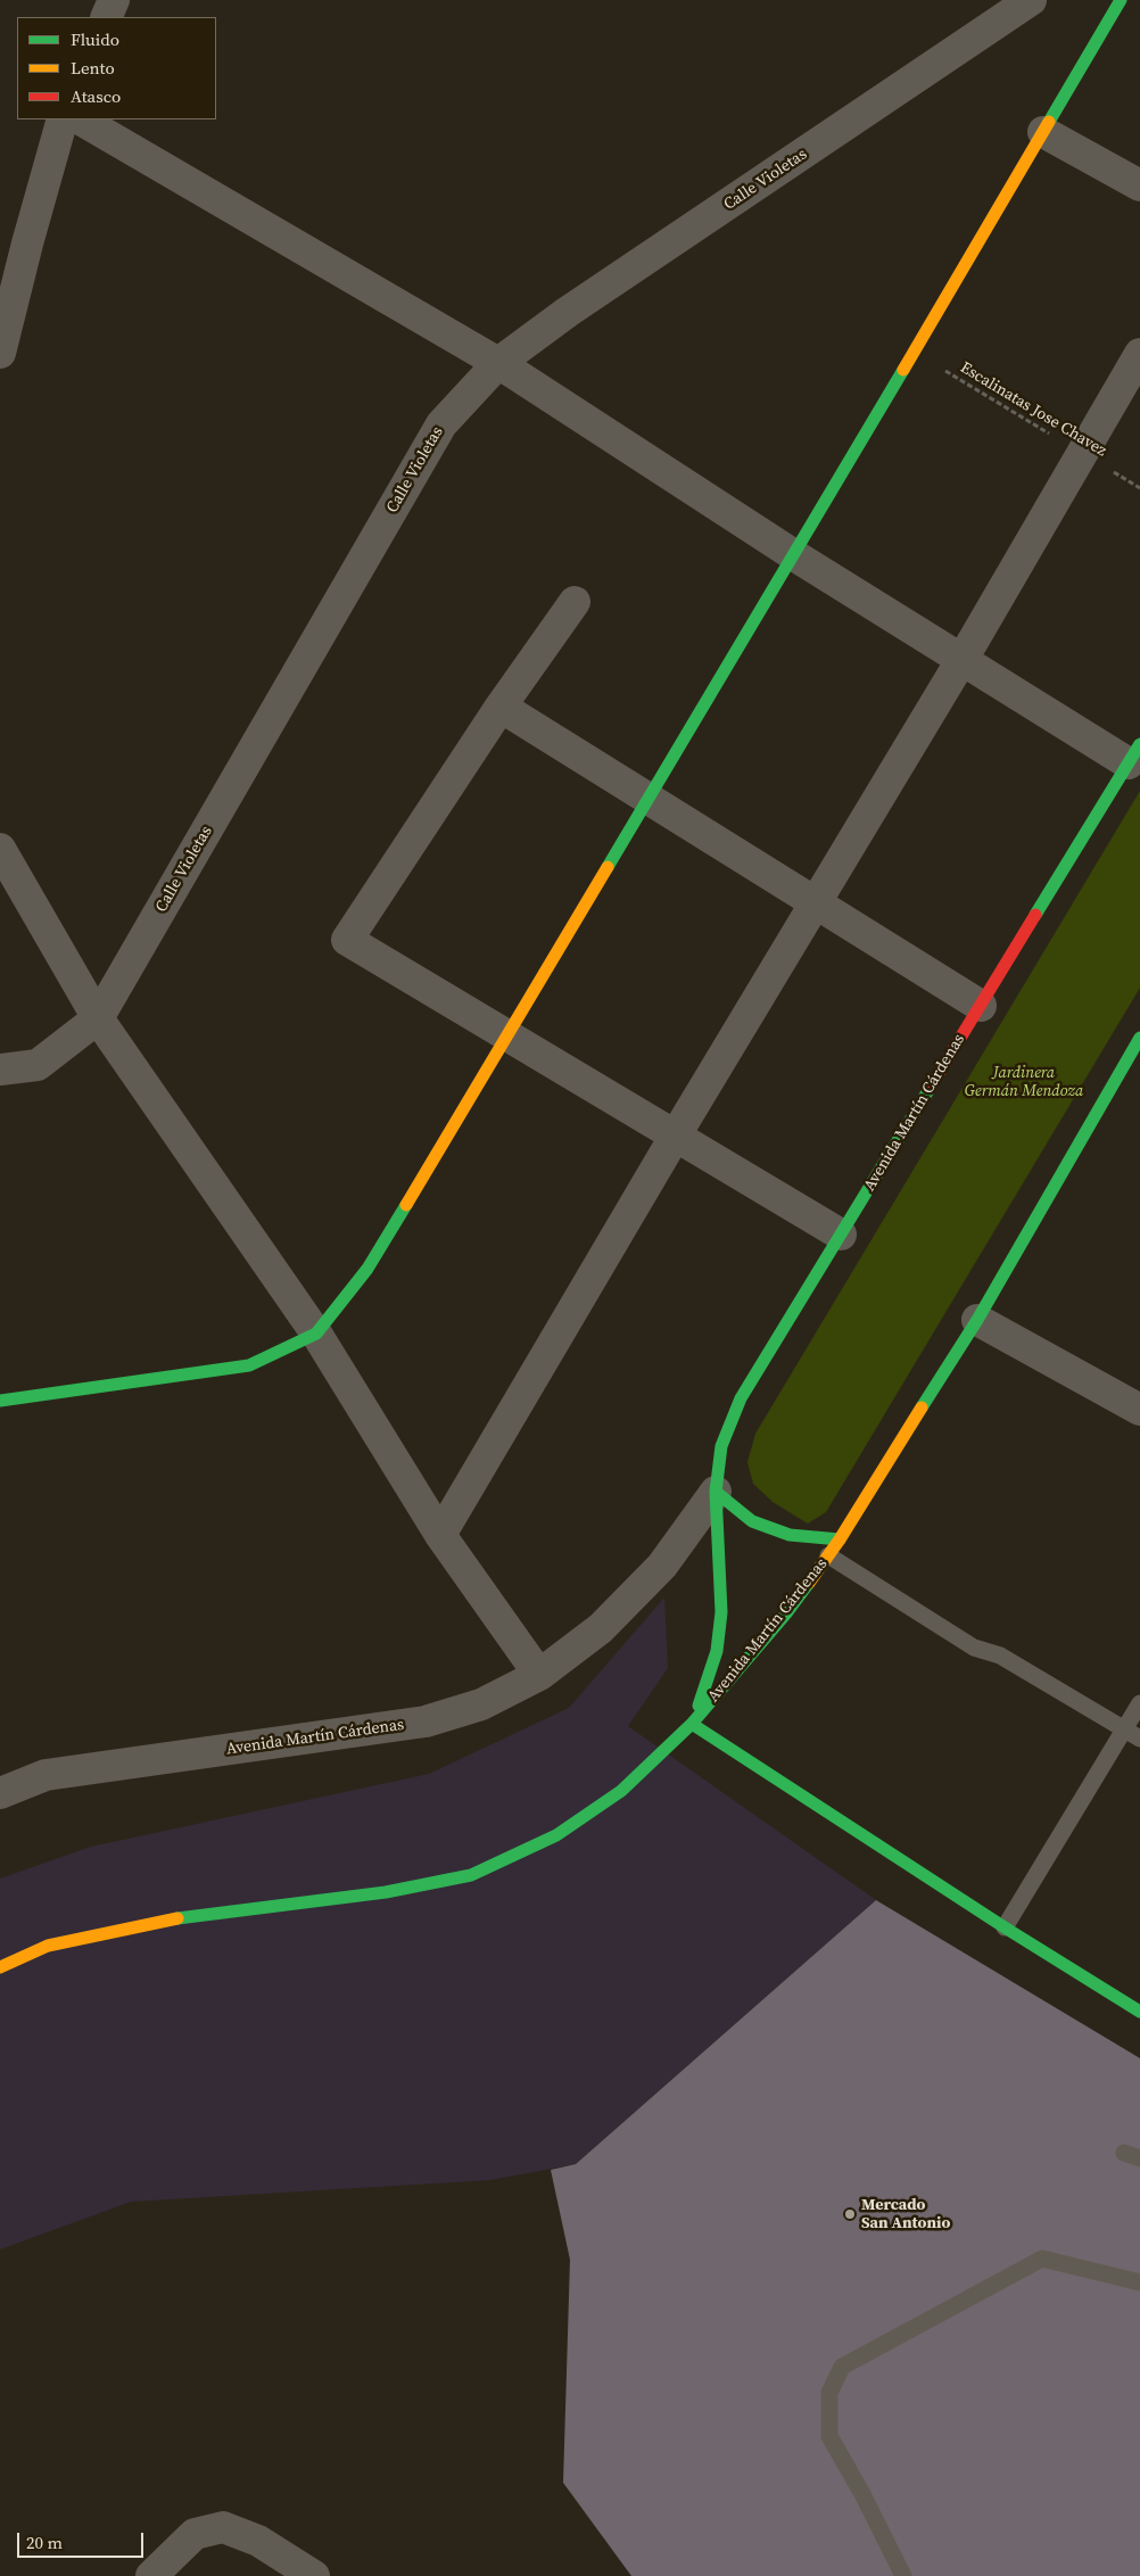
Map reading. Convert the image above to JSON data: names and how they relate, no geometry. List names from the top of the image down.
{
  "streets": {
    "main road": ["Avenida Martín Cárdenas"],
    "street": ["Calle Violetas"],
    "path": ["Escalinatas Jose Chavez"]
  },
  "parks": ["Jardinera Germán Mendoza"],
  "places": ["Mercado San Antonio"],
  "legend": ["Fluido", "Lento", "Atasco"],
  "scale_bar": "20 m"
}
